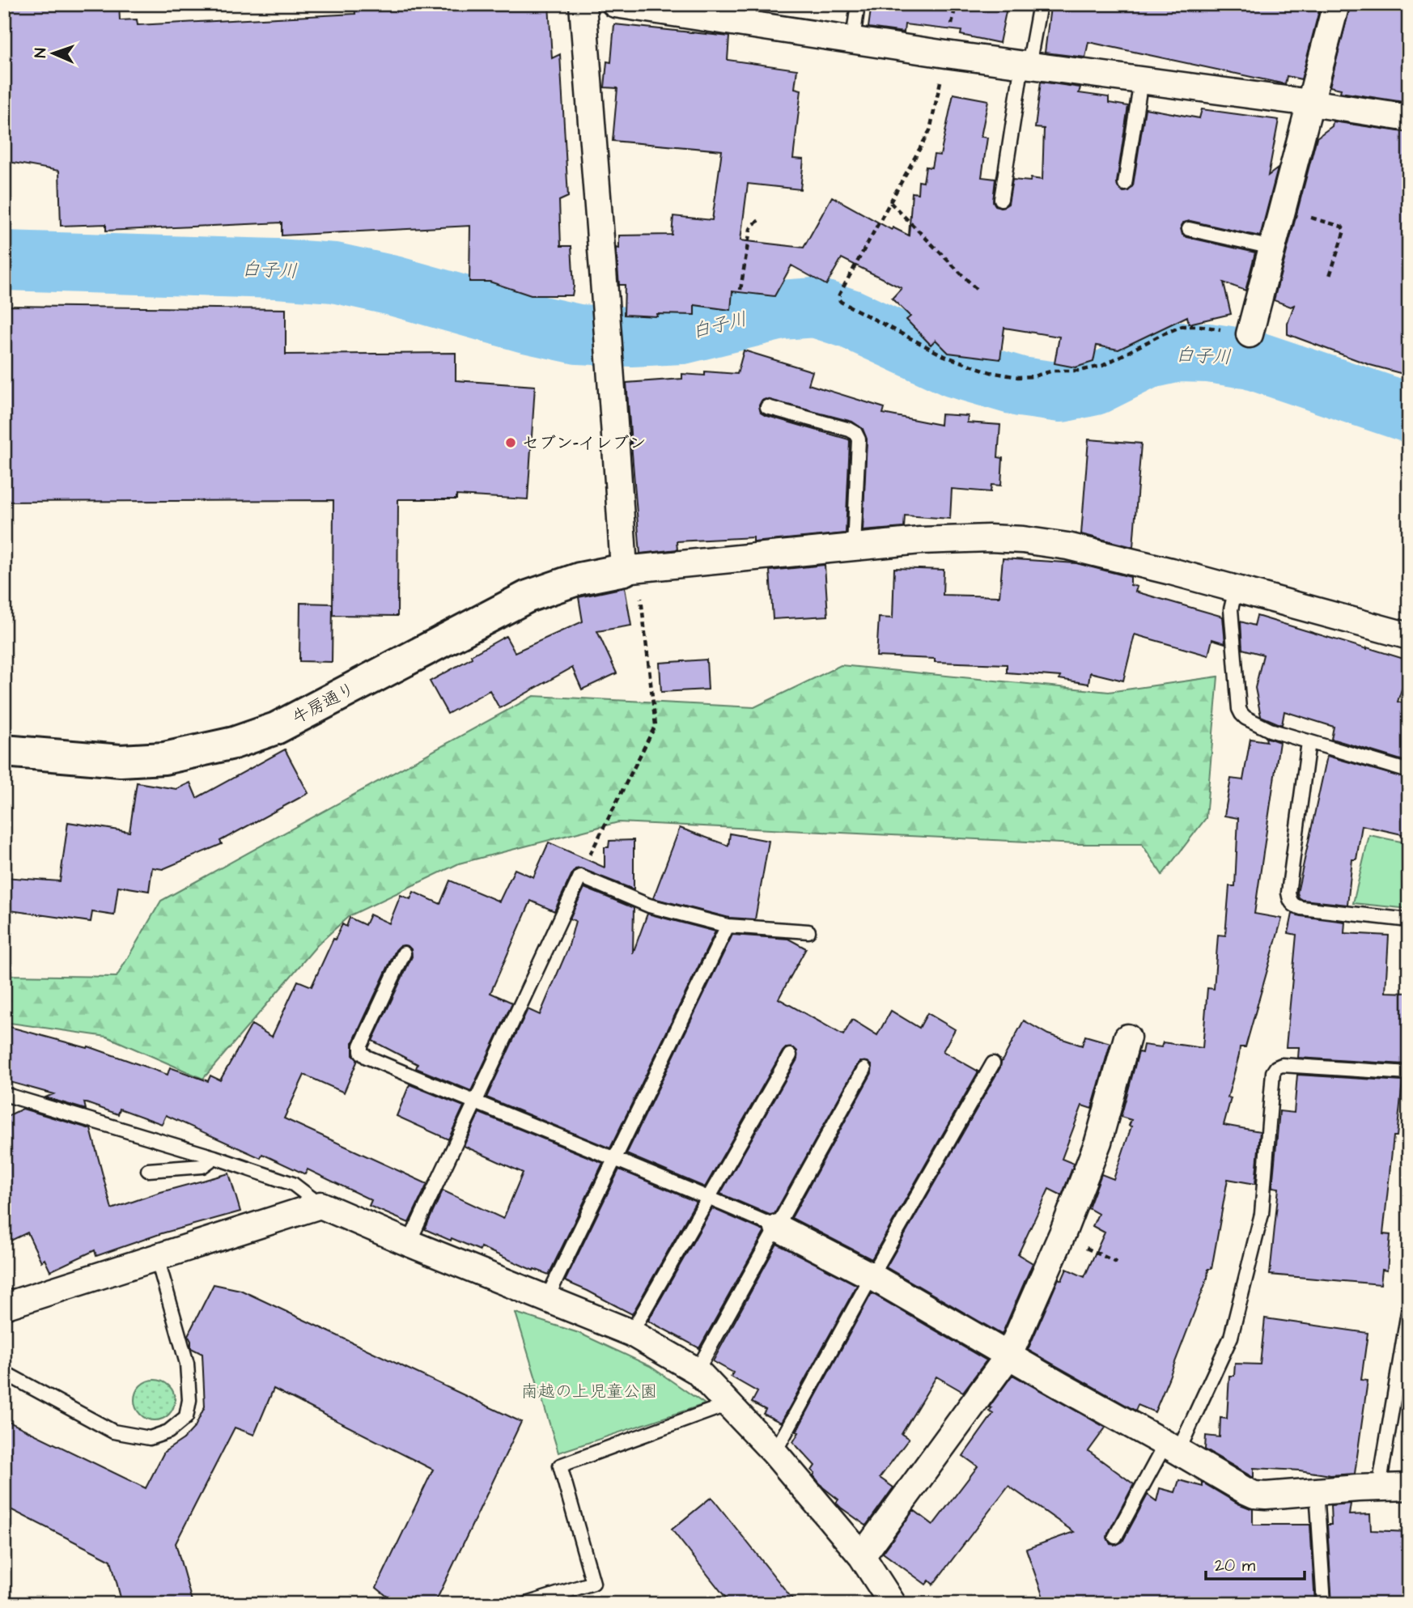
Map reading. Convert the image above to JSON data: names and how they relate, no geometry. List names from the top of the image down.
{
  "streets": {
    "street": ["牛房通り"]
  },
  "water": ["白子川"],
  "parks": ["南越の上児童公園"],
  "places": ["セブン-イレブン"],
  "scale_bar": "20 m",
  "north": "left"
}
